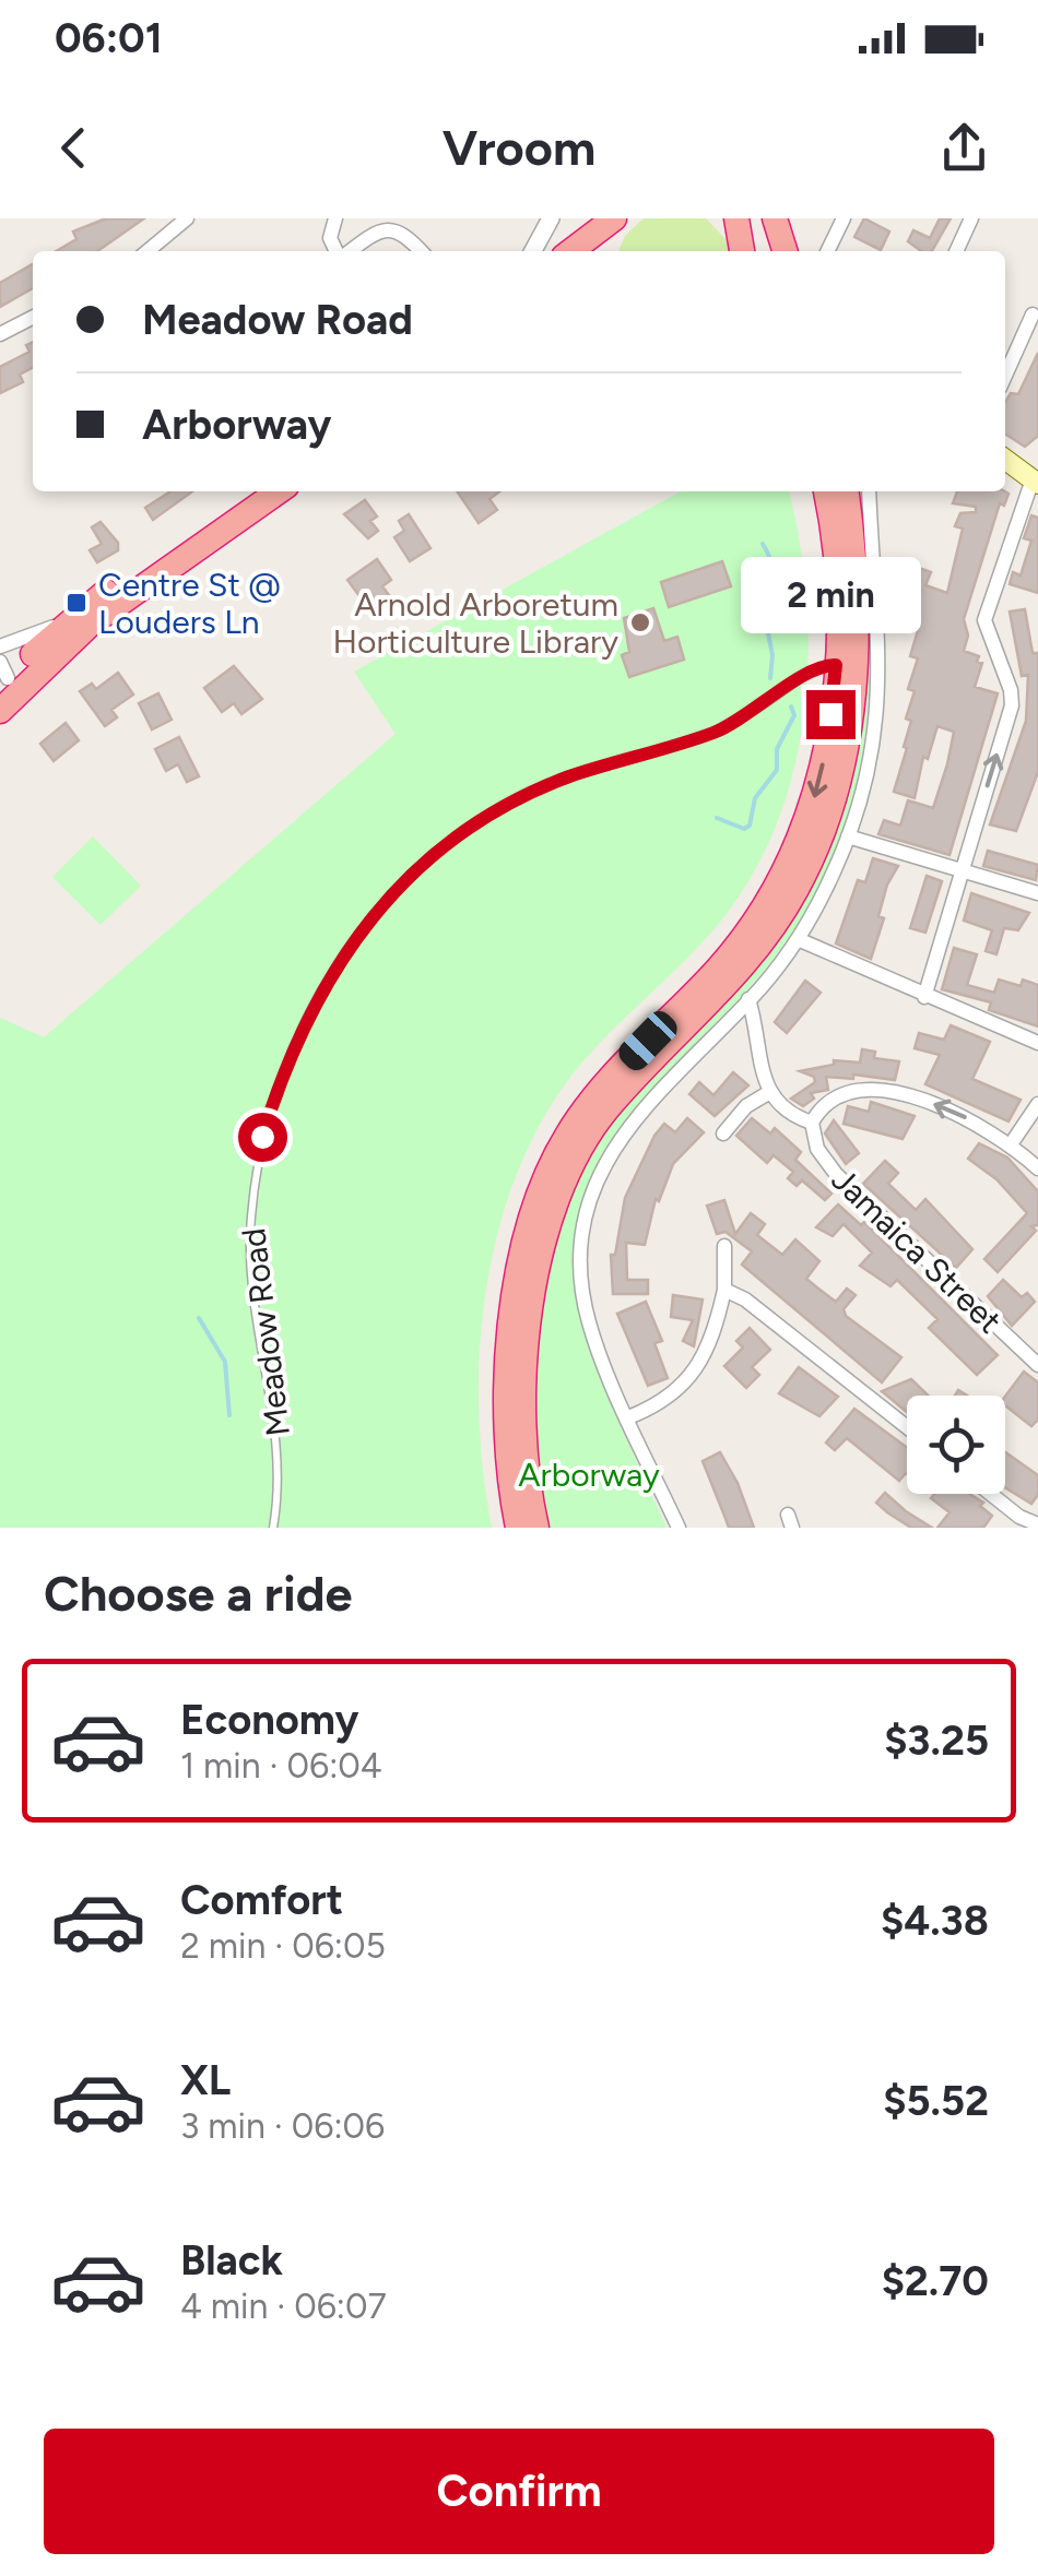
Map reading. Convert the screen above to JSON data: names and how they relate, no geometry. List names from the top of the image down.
{
  "streets": {
    "street": ["Jamaica Street"],
    "lane": ["Meadow Road"]
  },
  "parks": ["Arborway"],
  "places": {
    "transit": ["Centre St @ Louders Ln"],
    "other": ["Arnold Arboretum Horticulture Library"]
  },
  "page": {
    "status": "06:01",
    "header": "Vroom",
    "banner": ["Meadow Road", "Arborway"],
    "bubble": "2 min",
    "heading": "Choose a ride",
    "list": [
      {
        "name": "Economy",
        "note": "1 min · 06:04",
        "value": "$3.25"
      },
      {
        "name": "Comfort",
        "note": "2 min · 06:05",
        "value": "$4.38"
      },
      {
        "name": "XL",
        "note": "3 min · 06:06",
        "value": "$5.52"
      },
      {
        "name": "Black",
        "note": "4 min · 06:07",
        "value": "$2.70"
      }
    ],
    "buttons": "Confirm"
  }
}
